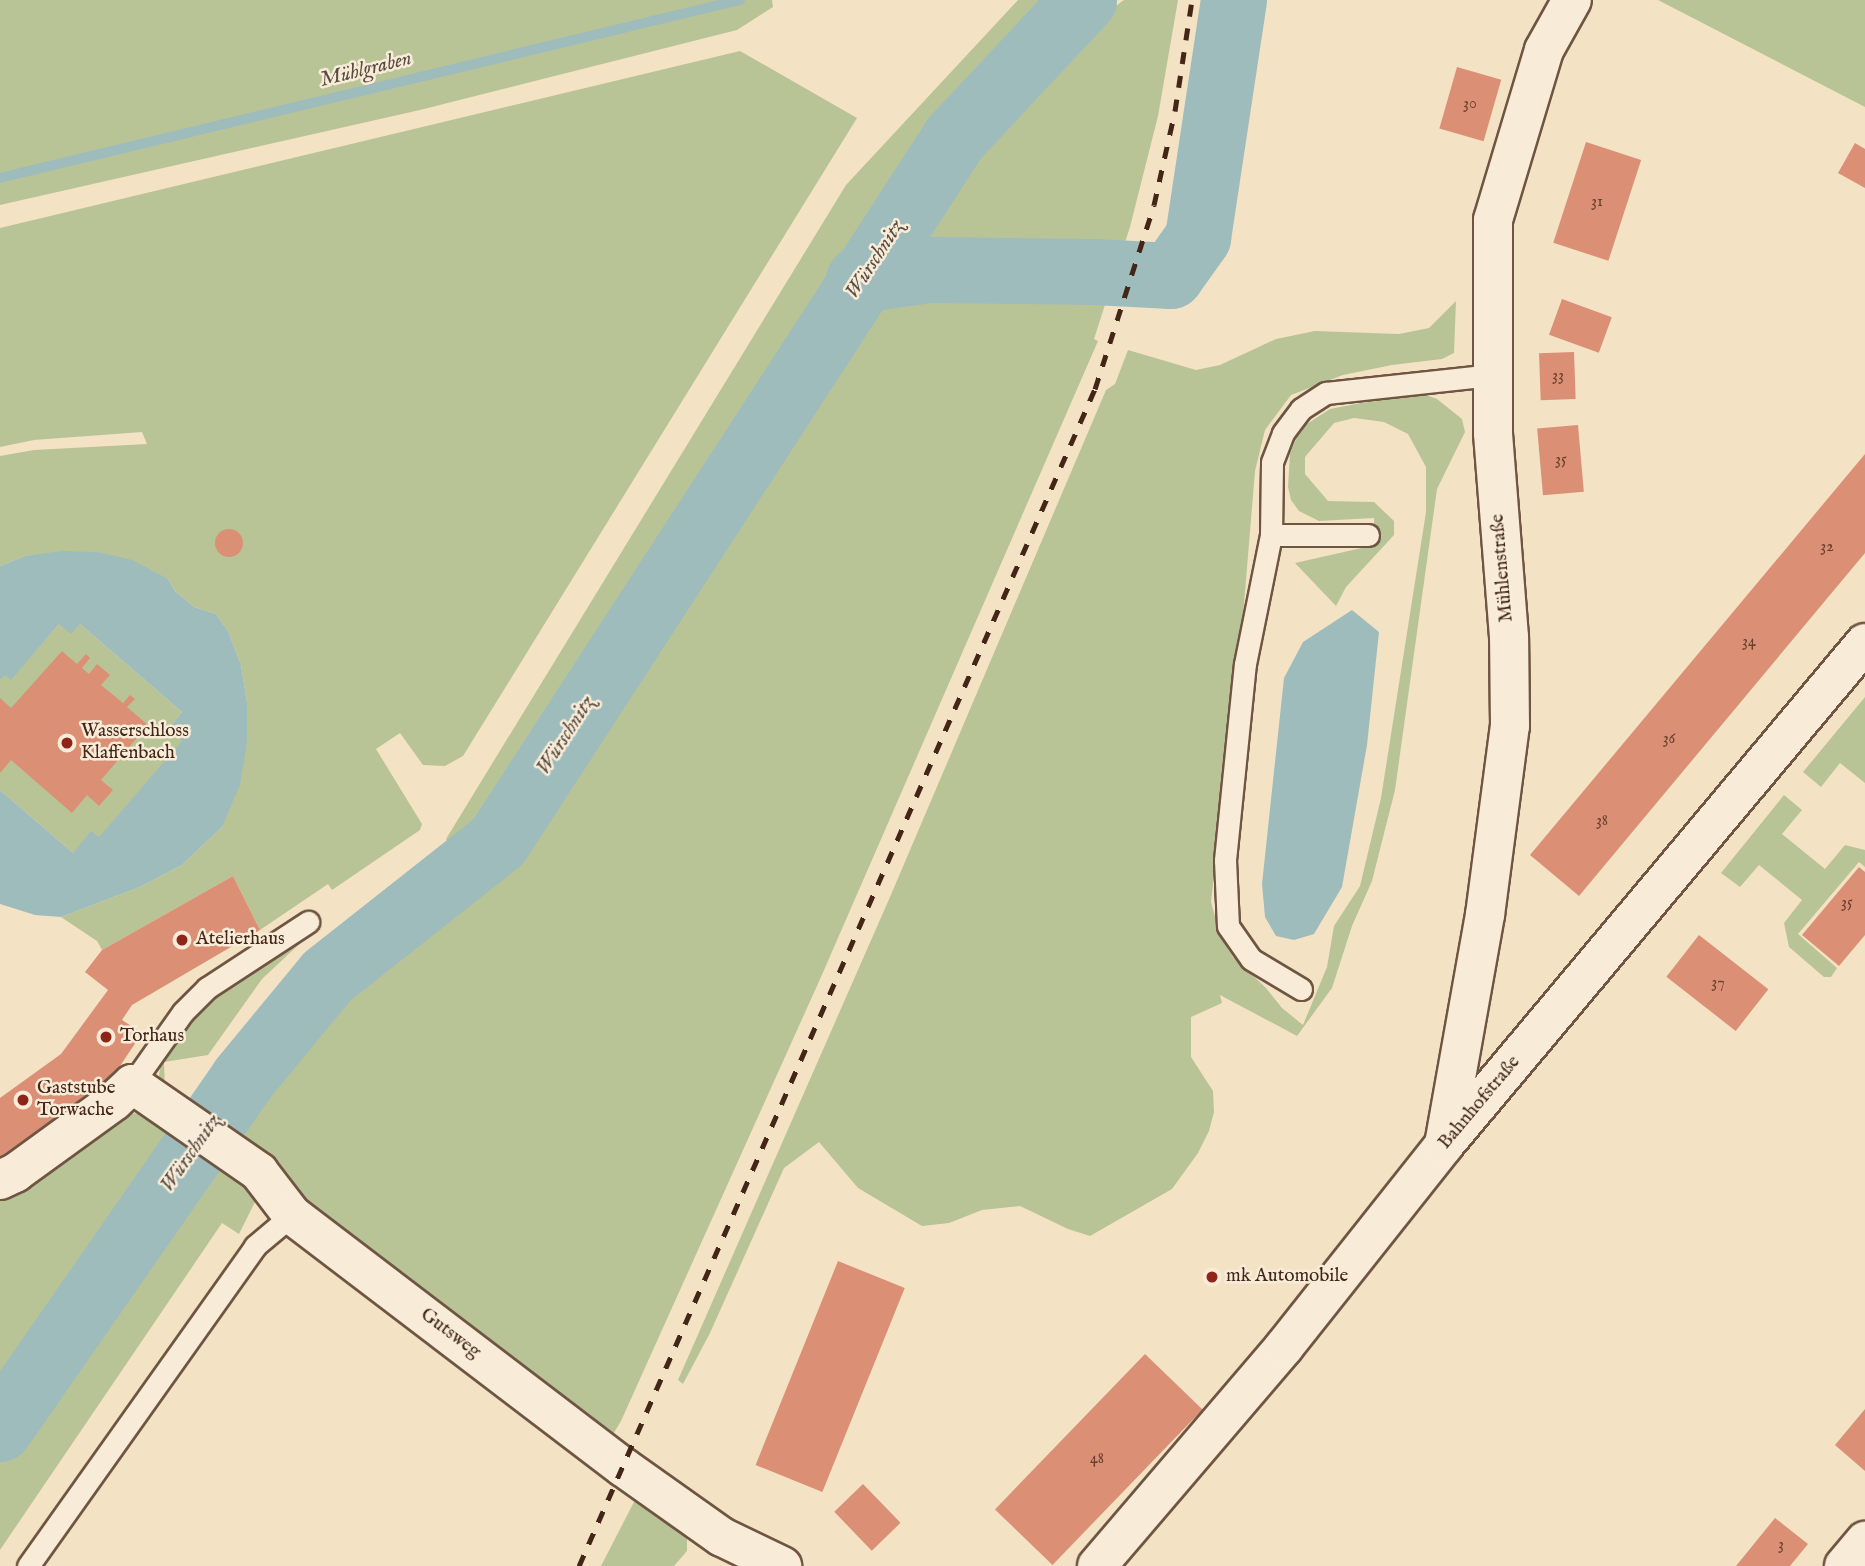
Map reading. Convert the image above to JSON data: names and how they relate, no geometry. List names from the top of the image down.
{
  "streets": {
    "street": ["Mühlenstraße", "Bahnhofstraße", "Gutsweg"]
  },
  "crossings": [
    ["Mühlenstraße", "Bahnhofstraße"]
  ],
  "water": ["Mühlgraben", "Würschnitz"],
  "places": [
    "Wasserschloss Klaffenbach",
    "Atelierhaus",
    "Torhaus",
    "Gaststube Torwache",
    "mk Automobile"
  ],
  "house_numbers": [
    "30",
    "31",
    "33",
    "35",
    "32",
    "34",
    "36",
    "38",
    "35",
    "37",
    "48",
    "3"
  ]
}
